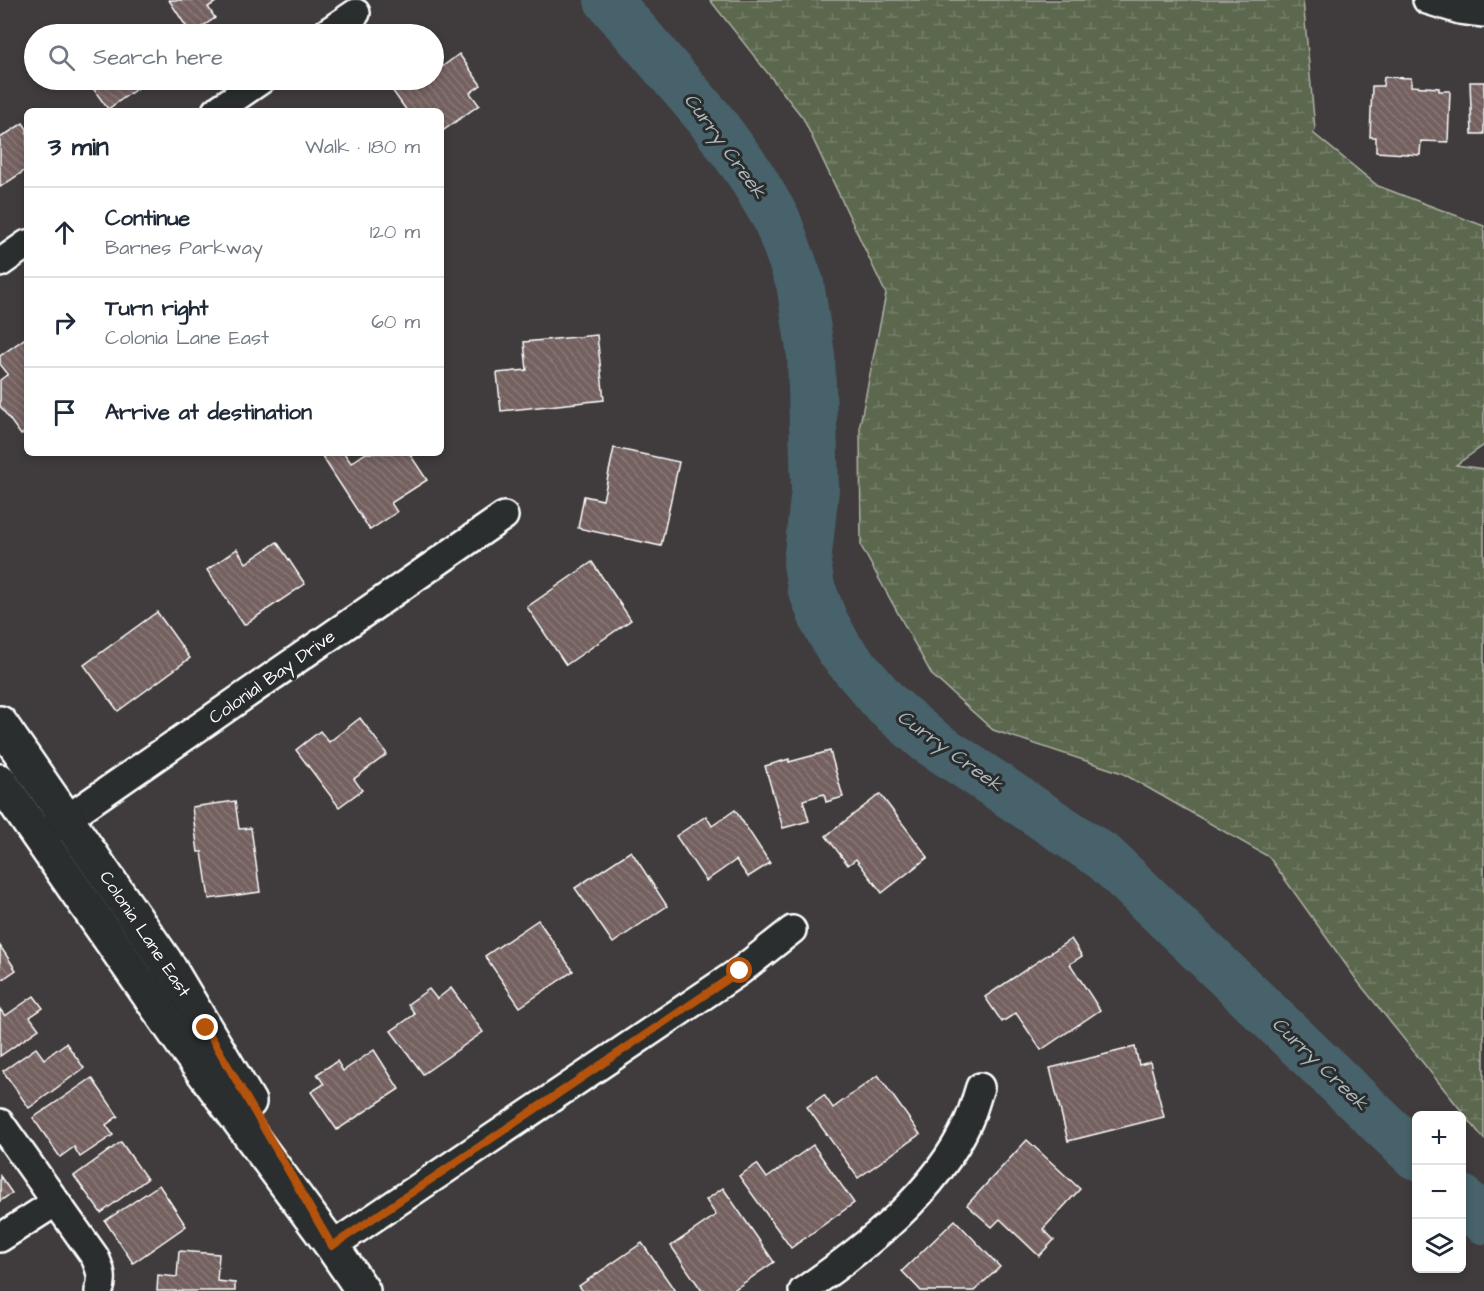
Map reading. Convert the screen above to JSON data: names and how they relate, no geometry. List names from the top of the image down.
{
  "streets": {
    "street": ["Colonial Bay Drive", "Colonia Lane East"]
  },
  "crossings": [
    ["Colonial Bay Drive", "Colonia Lane East"]
  ],
  "water": ["Curry Creek"],
  "page": {
    "search": "Search here",
    "heading": ["3 min", "Walk · 180 m"],
    "list": [
      ["Continue", "Barnes Parkway", "120 m"],
      ["Turn right", "Colonia Lane East", "60 m"],
      "Arrive at destination"
    ],
    "map_buttons": ["+", "−"]
  }
}
